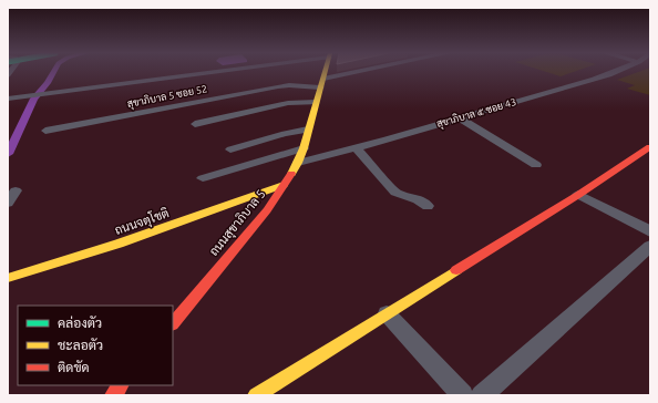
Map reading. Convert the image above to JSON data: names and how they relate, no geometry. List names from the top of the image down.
{
  "streets": {
    "main road": ["ถนนจตุโชติ", "ถนนสุขาภิบาล 5"],
    "street": ["สุขาภิบาล 5 ซอย 52", "สุขาภิบาล ๕ ซอย 43"]
  },
  "crossings": [
    ["สุขาภิบาล 5 ซอย 52", "ถนนสุขาภิบาล 5"],
    ["สุขาภิบาล ๕ ซอย 43", "ถนนสุขาภิบาล 5"],
    ["ถนนจตุโชติ", "ถนนสุขาภิบาล 5"]
  ],
  "legend": ["คล่องตัว", "ชะลอตัว", "ติดขัด"]
}
